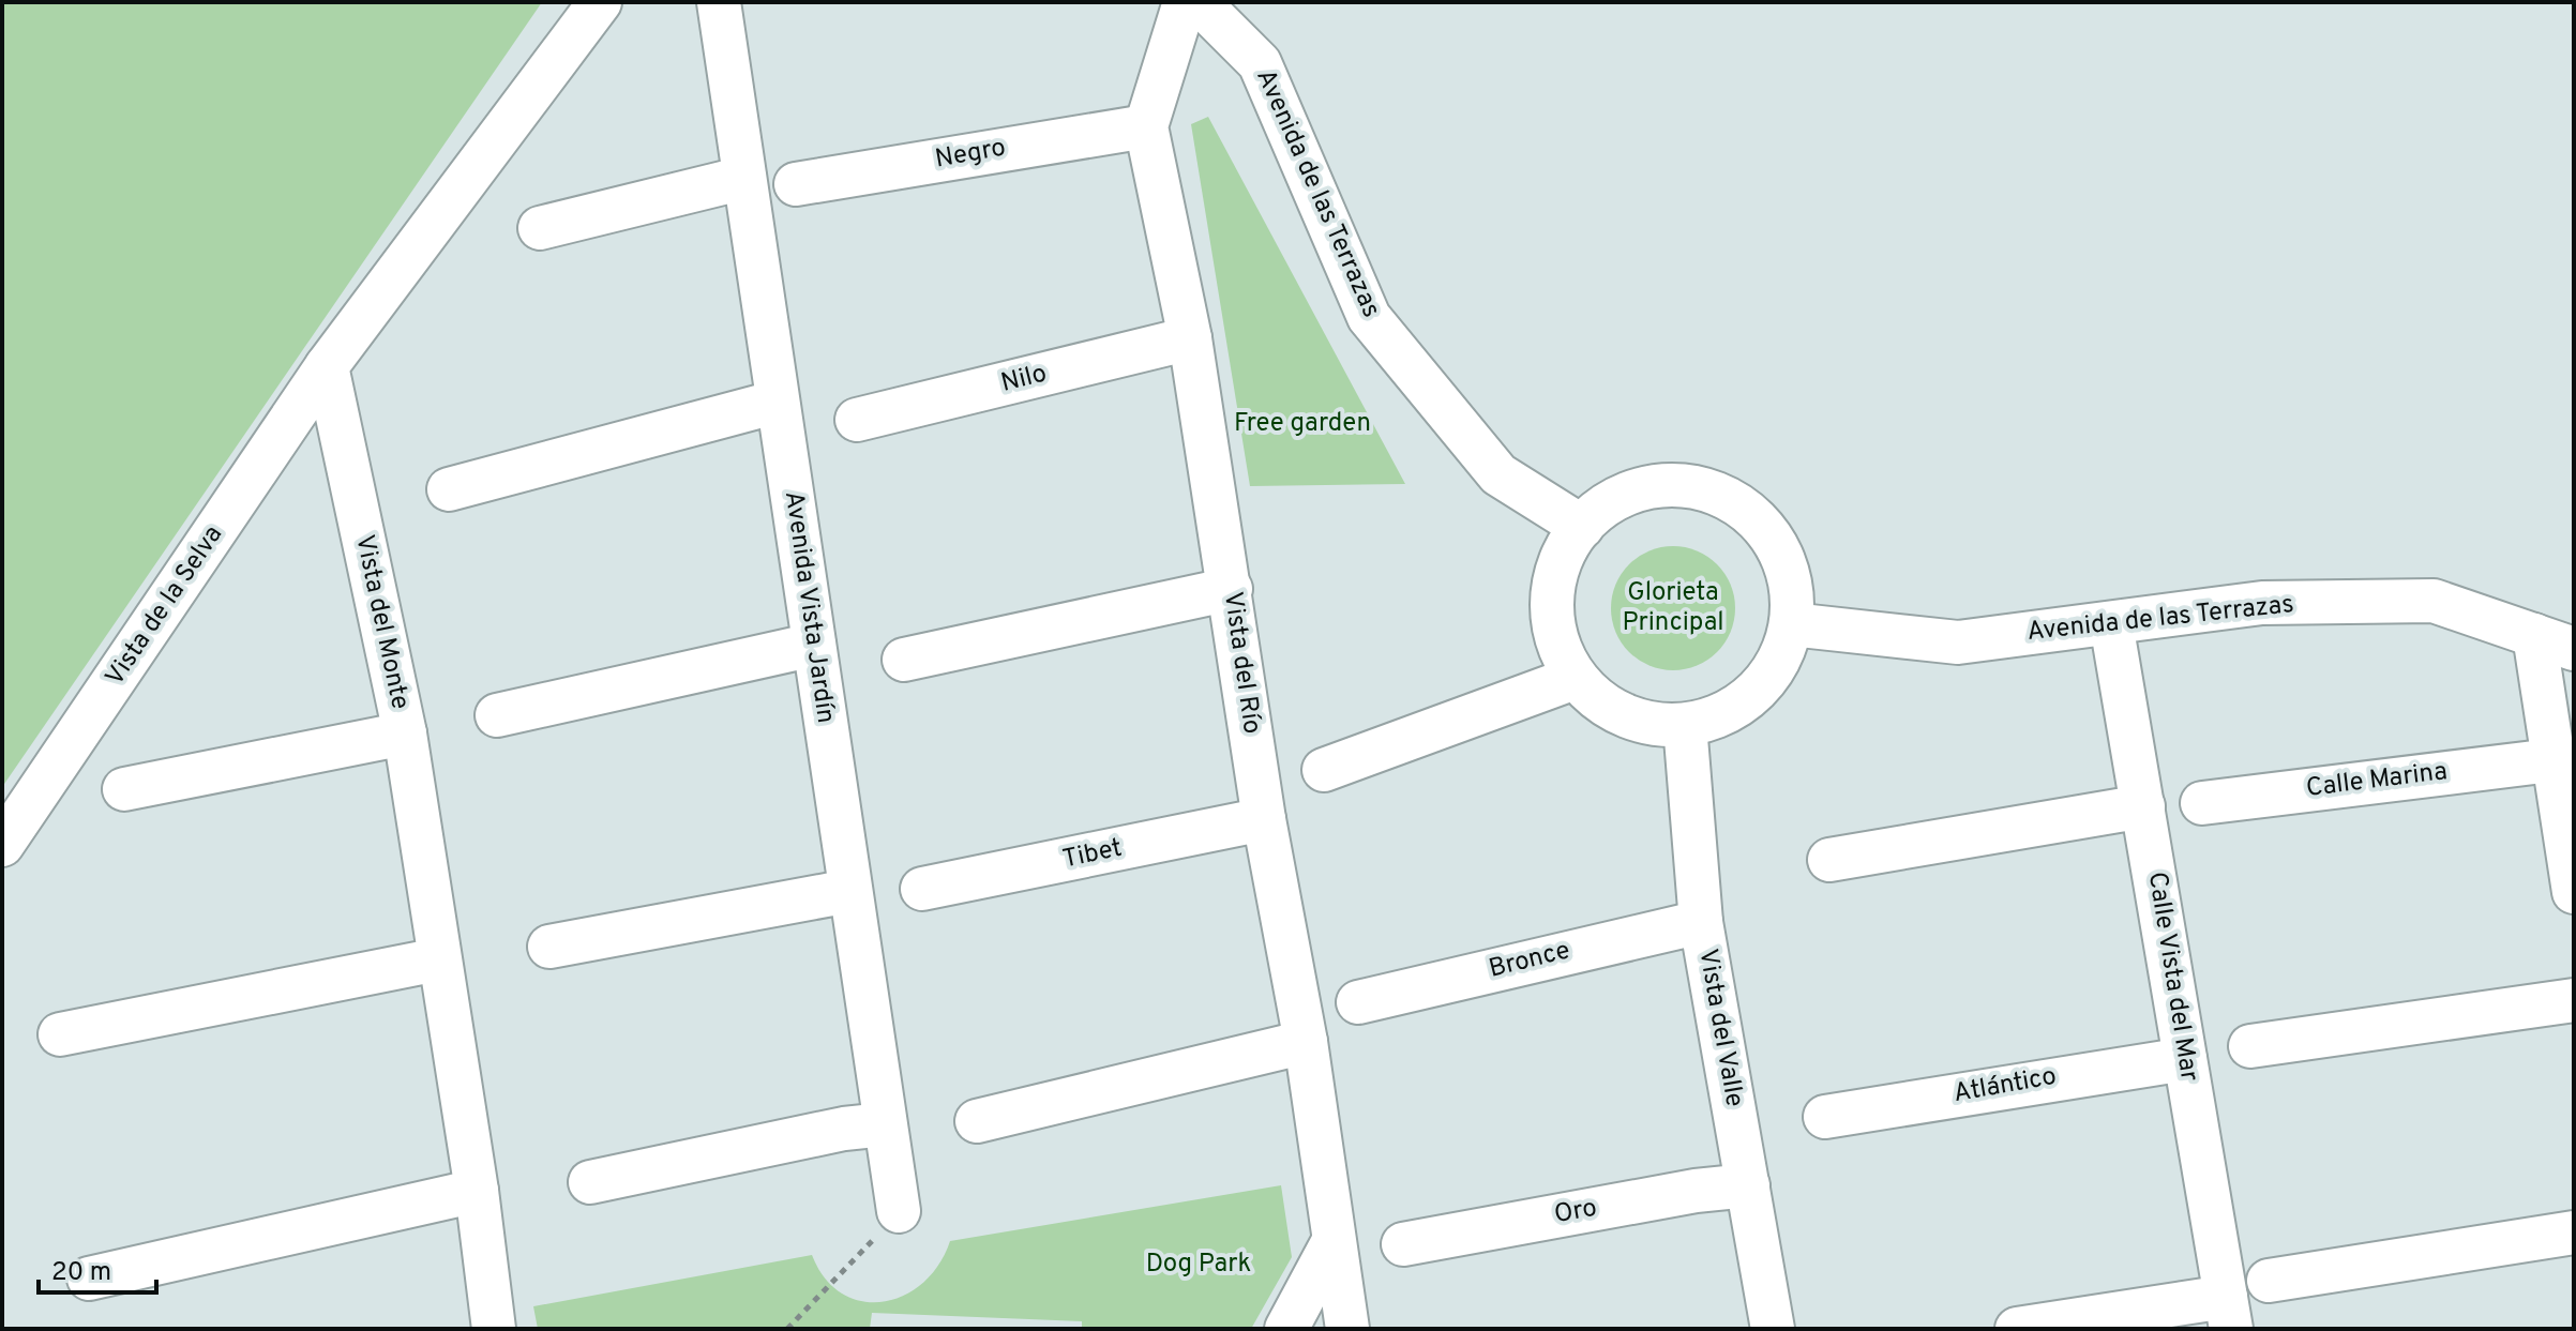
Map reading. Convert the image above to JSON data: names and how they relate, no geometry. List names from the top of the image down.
{
  "streets": {
    "street": [
      "Negro",
      "Avenida de las Terrazas",
      "Nilo",
      "Vista de la Selva",
      "Avenida Vista Jardín",
      "Vista del Monte",
      "Vista del Río",
      "Calle Marina",
      "Tibet",
      "Bronce",
      "Calle Vista del Mar",
      "Vista del Valle",
      "Atlántico",
      "Oro"
    ]
  },
  "crossings": [
    ["Negro", "Vista del Río"],
    ["Avenida de las Terrazas", "Calle Vista del Mar"],
    ["Avenida de las Terrazas", "Vista del Valle"],
    ["Nilo", "Vista del Río"],
    ["Vista de la Selva", "Vista del Monte"],
    ["Vista del Río", "Tibet"],
    ["Bronce", "Vista del Valle"],
    ["Calle Vista del Mar", "Atlántico"],
    ["Vista del Valle", "Oro"]
  ],
  "parks": ["Free garden", "Glorieta Principal", "Dog Park"],
  "scale_bar": "20 m"
}
